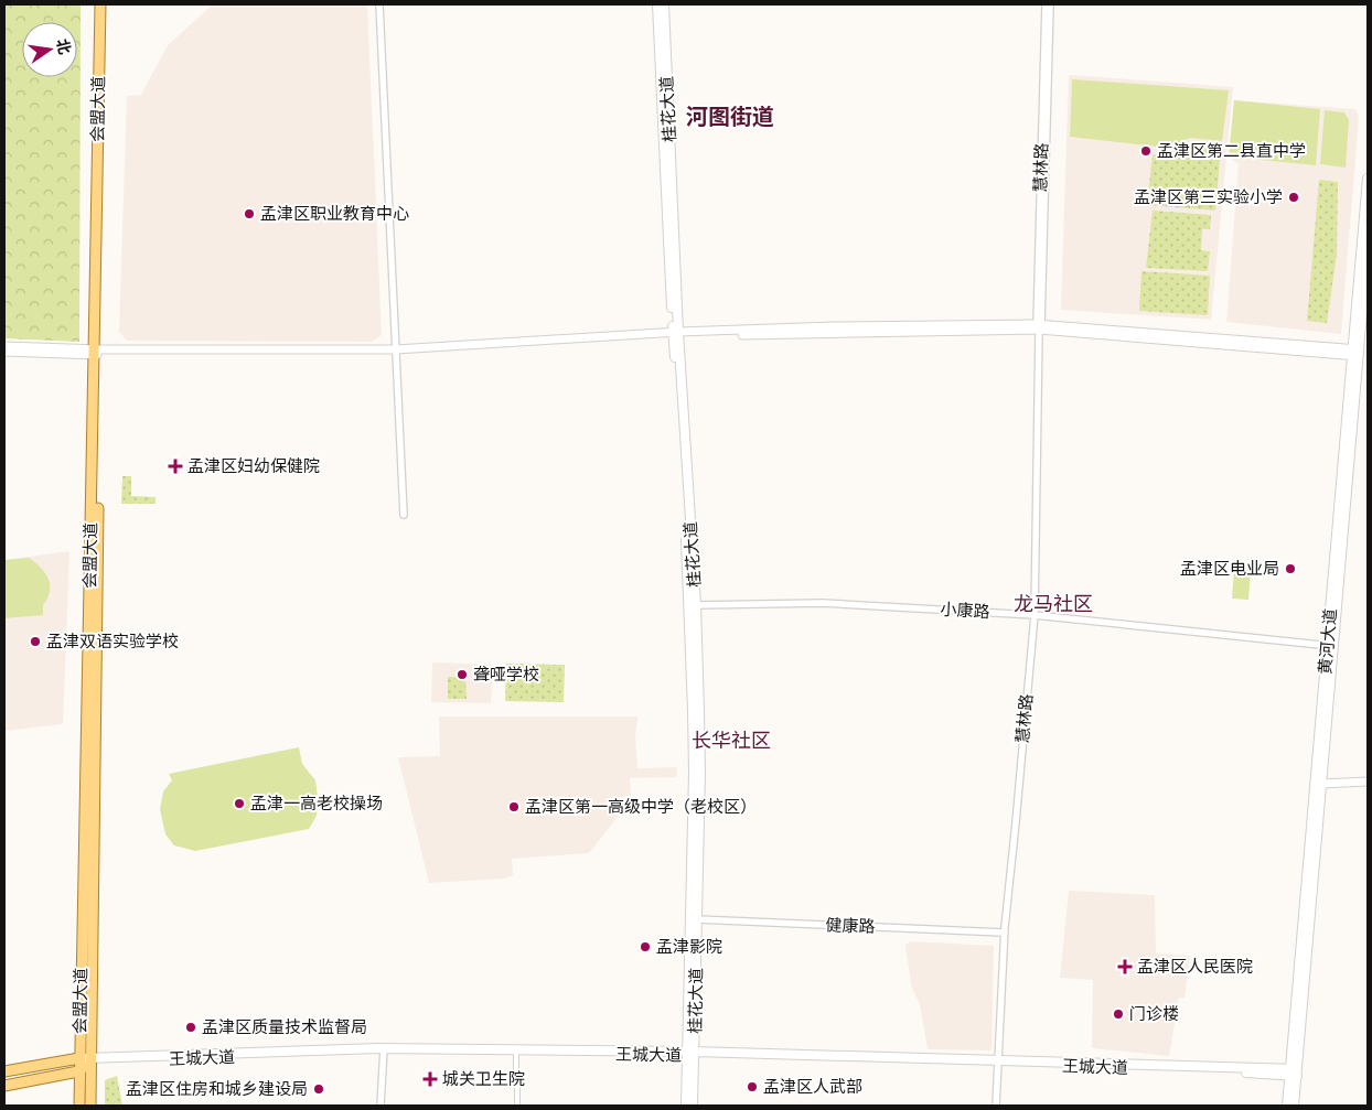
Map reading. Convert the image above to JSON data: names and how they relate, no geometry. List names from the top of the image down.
{
  "streets": {
    "main road": [
      "会盟大道",
      "桂花大道",
      "黄河大道",
      "王城大道"
    ],
    "street": ["慧林路", "小康路", "健康路"]
  },
  "crossings": [
    ["会盟大道", "王城大道"],
    ["桂花大道", "小康路"],
    ["桂花大道", "健康路"],
    ["桂花大道", "王城大道"],
    ["慧林路", "小康路"],
    ["慧林路", "健康路"],
    ["慧林路", "王城大道"],
    ["小康路", "黄河大道"],
    ["黄河大道", "王城大道"]
  ],
  "districts": ["河图街道", "龙马社区", "长华社区"],
  "places": {
    "other": [
      "孟津区第二县直中学",
      "孟津区第三实验小学",
      "孟津区职业教育中心",
      "孟津区电业局",
      "孟津双语实验学校",
      "聋哑学校",
      "孟津一高老校操场",
      "孟津区第一高级中学（老校区）",
      "孟津影院",
      "门诊楼",
      "孟津区质量技术监督局",
      "孟津区人武部",
      "孟津区住房和城乡建设局"
    ],
    "health": ["孟津区妇幼保健院", "孟津区人民医院", "城关卫生院"]
  },
  "north": "right"
}
